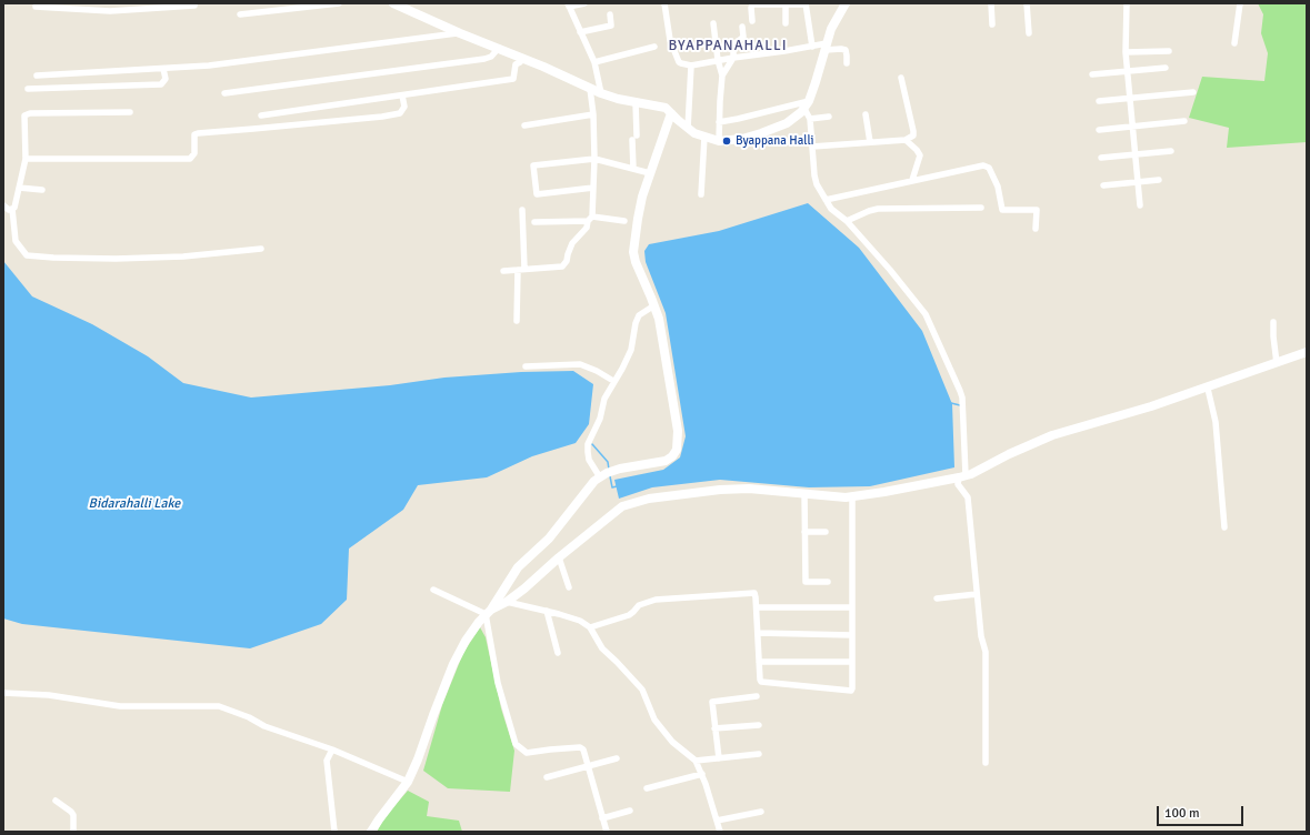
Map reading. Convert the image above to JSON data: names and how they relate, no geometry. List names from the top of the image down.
{
  "districts": ["BYAPPANAHALLI"],
  "water": ["Bidarahalli Lake"],
  "places": ["Byappana Halli"],
  "scale_bar": "100 m"
}
